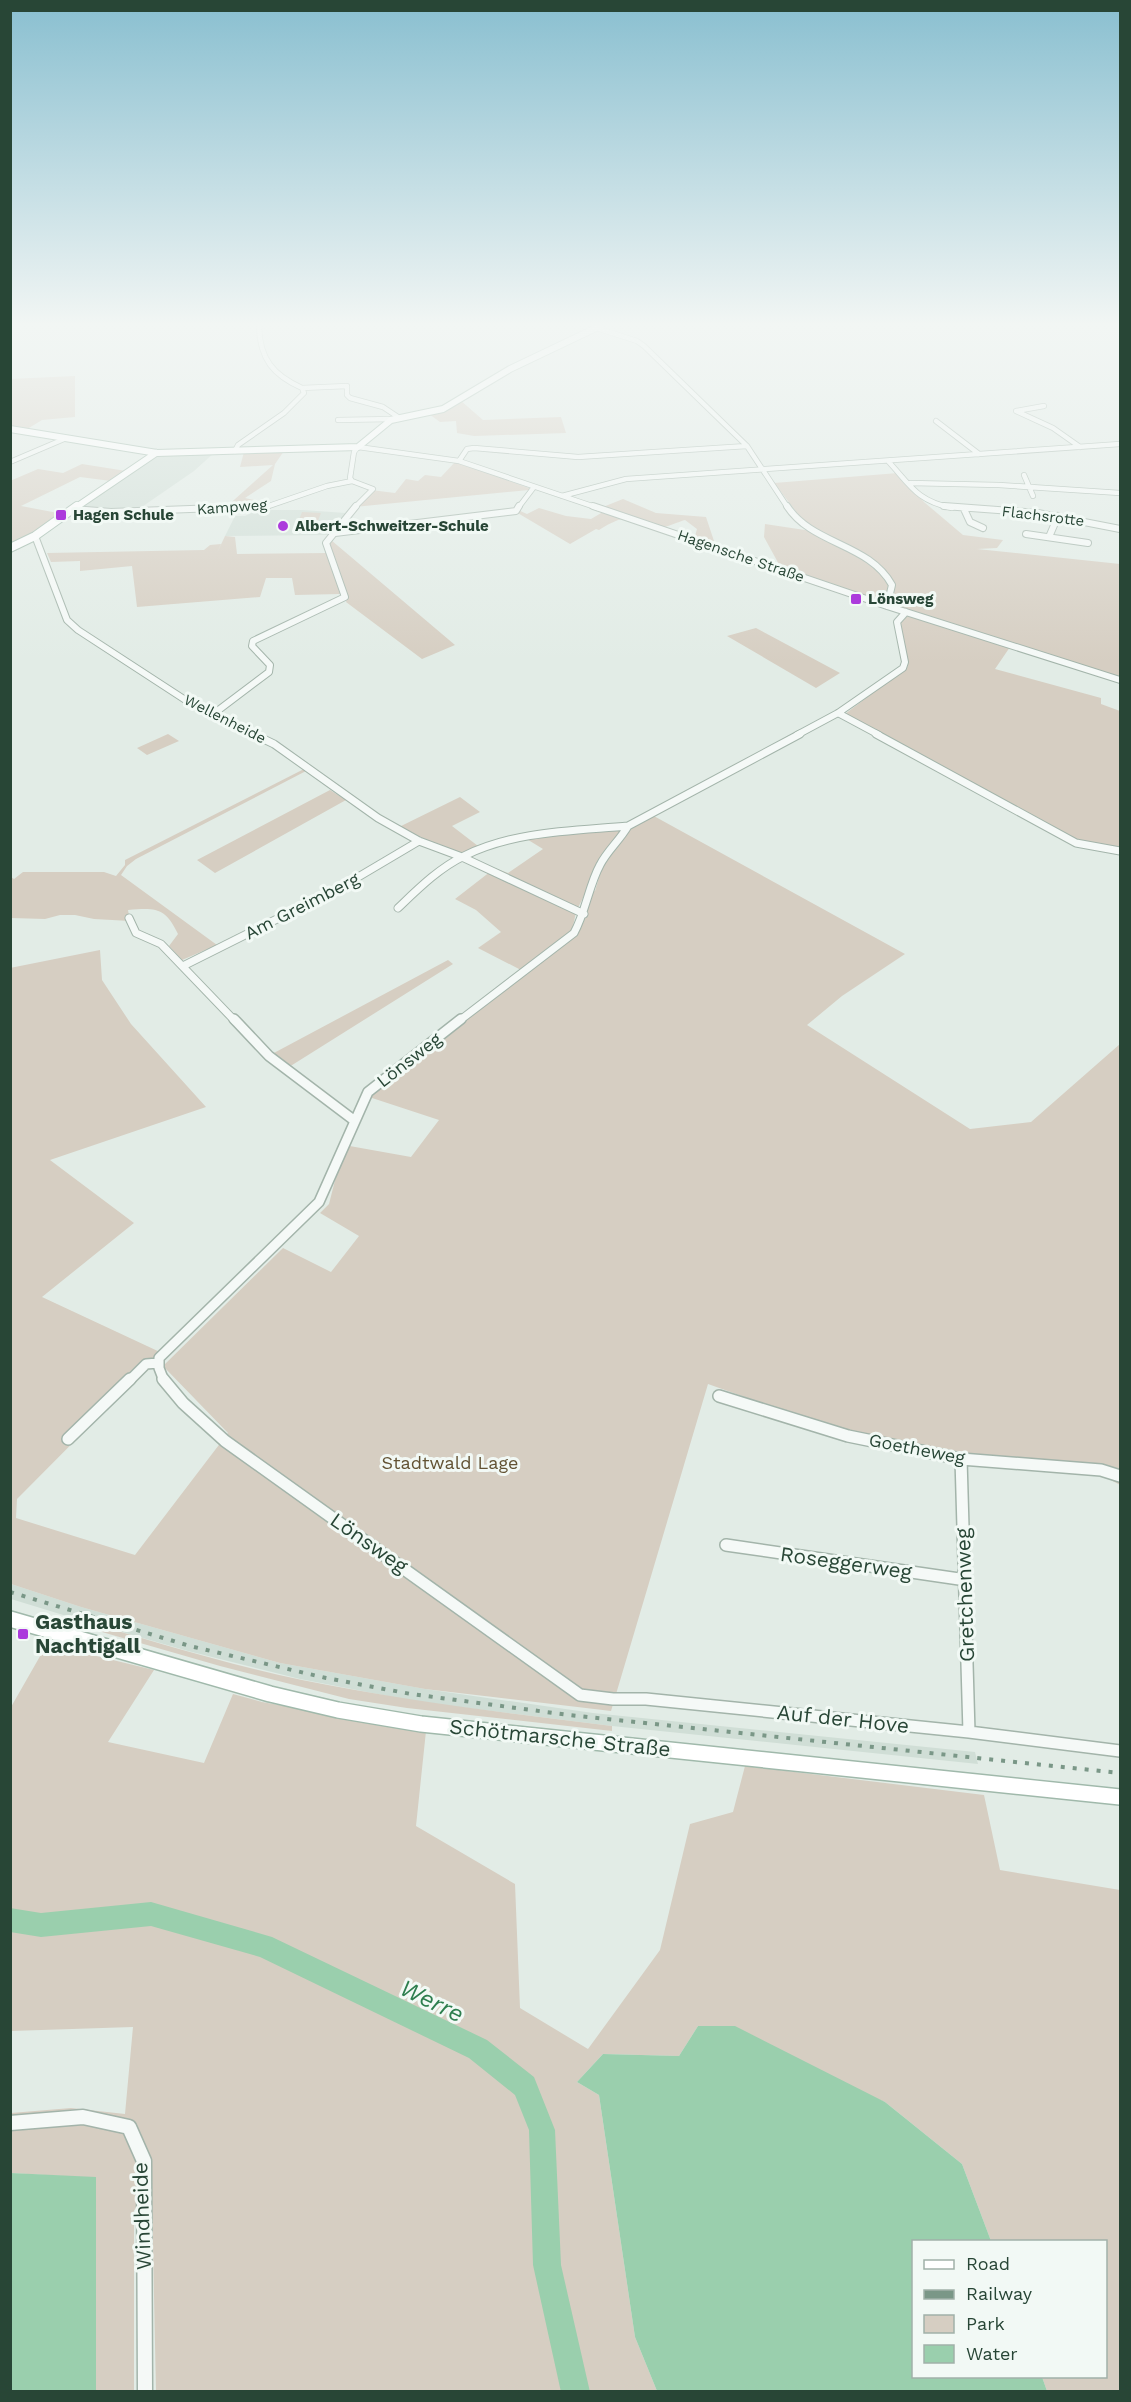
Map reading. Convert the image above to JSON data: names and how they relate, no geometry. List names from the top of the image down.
{
  "streets": {
    "main road": ["Schötmarsche Straße"],
    "street": [
      "Kampweg",
      "Flachsrotte",
      "Hagensche Straße",
      "Wellenheide",
      "Am Greimberg",
      "Lönsweg",
      "Goetheweg",
      "Roseggerweg",
      "Gretchenweg",
      "Auf der Hove",
      "Windheide"
    ]
  },
  "crossings": [
    ["Hagensche Straße", "Lönsweg"],
    ["Wellenheide", "Am Greimberg"],
    ["Wellenheide", "Lönsweg"],
    ["Lönsweg", "Auf der Hove"],
    ["Goetheweg", "Gretchenweg"],
    ["Roseggerweg", "Gretchenweg"],
    ["Gretchenweg", "Auf der Hove"]
  ],
  "water": ["Werre"],
  "parks": ["Stadtwald Lage"],
  "places": {
    "transit": ["Hagen Schule", "Lönsweg", "Gasthaus Nachtigall"],
    "other": ["Albert-Schweitzer-Schule"]
  },
  "legend": [
    "Road",
    "Railway",
    "Park",
    "Water"
  ]
}
